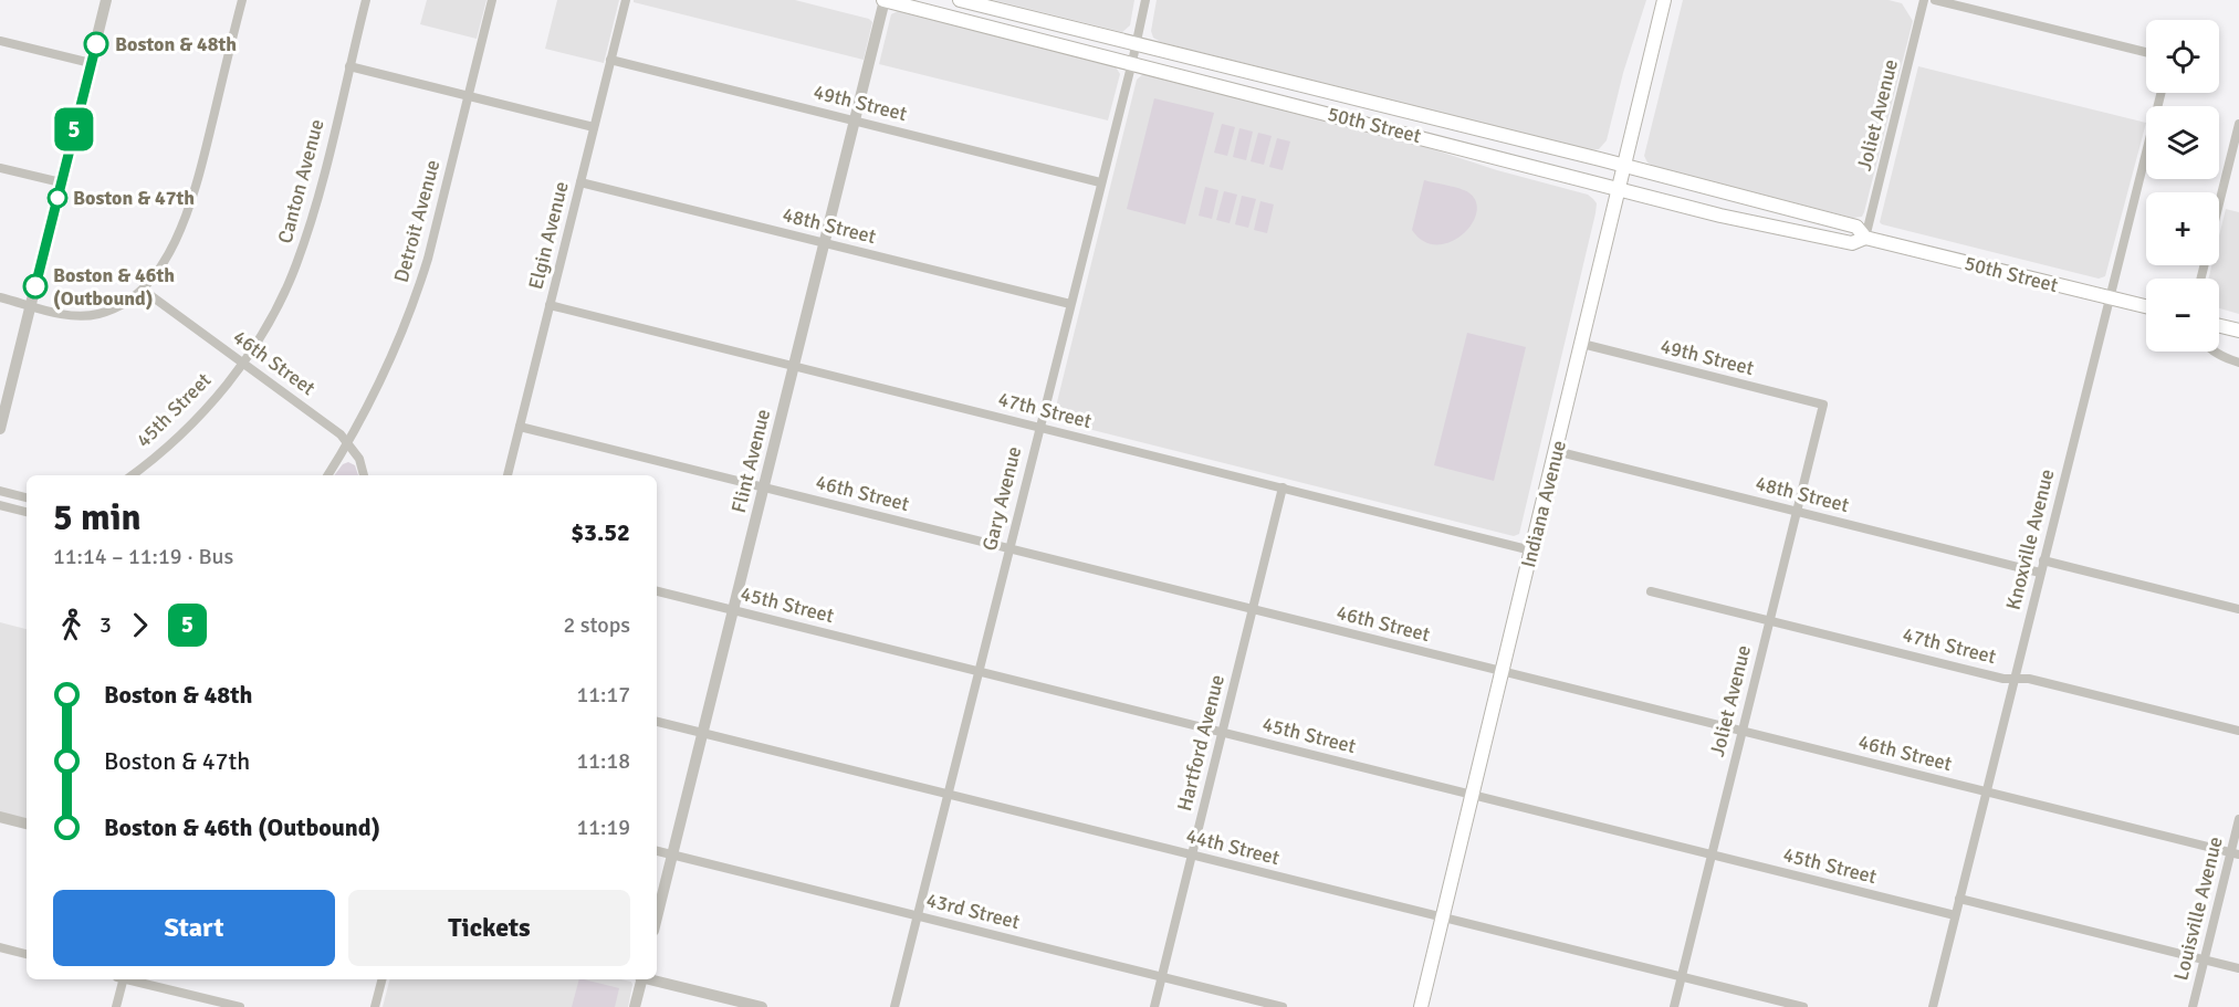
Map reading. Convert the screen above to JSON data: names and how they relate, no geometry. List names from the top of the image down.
{
  "streets": {
    "main road": ["50th Street", "Indiana Avenue"],
    "street": [
      "49th Street",
      "Joliet Avenue",
      "Canton Avenue",
      "Detroit Avenue",
      "48th Street",
      "Elgin Avenue",
      "46th Street",
      "45th Street",
      "47th Street",
      "Flint Avenue",
      "Gary Avenue",
      "Knoxville Avenue",
      "Hartford Avenue",
      "44th Street",
      "Louisville Avenue",
      "43rd Street"
    ]
  },
  "crossings": [
    ["49th Street", "Joliet Avenue"],
    ["49th Street", "Elgin Avenue"],
    ["49th Street", "Flint Avenue"],
    ["49th Street", "Gary Avenue"],
    ["49th Street", "Indiana Avenue"],
    ["Joliet Avenue", "50th Street"],
    ["Joliet Avenue", "48th Street"],
    ["Joliet Avenue", "46th Street"],
    ["Joliet Avenue", "45th Street"],
    ["Joliet Avenue", "47th Street"],
    ["Joliet Avenue", "44th Street"],
    ["50th Street", "Flint Avenue"],
    ["50th Street", "Gary Avenue"],
    ["50th Street", "Indiana Avenue"],
    ["50th Street", "Knoxville Avenue"],
    ["Canton Avenue", "46th Street"],
    ["Canton Avenue", "45th Street"],
    ["Detroit Avenue", "46th Street"],
    ["48th Street", "Elgin Avenue"],
    ["48th Street", "Flint Avenue"],
    ["48th Street", "Gary Avenue"],
    ["48th Street", "Indiana Avenue"],
    ["48th Street", "Knoxville Avenue"],
    ["Elgin Avenue", "46th Street"],
    ["Elgin Avenue", "47th Street"],
    ["46th Street", "45th Street"],
    ["46th Street", "Flint Avenue"],
    ["46th Street", "Gary Avenue"],
    ["46th Street", "Indiana Avenue"],
    ["46th Street", "Knoxville Avenue"],
    ["46th Street", "Hartford Avenue"],
    ["46th Street", "Louisville Avenue"],
    ["45th Street", "Flint Avenue"],
    ["45th Street", "Gary Avenue"],
    ["45th Street", "Indiana Avenue"],
    ["45th Street", "Knoxville Avenue"],
    ["45th Street", "Hartford Avenue"],
    ["47th Street", "Flint Avenue"],
    ["47th Street", "Gary Avenue"],
    ["47th Street", "Indiana Avenue"],
    ["47th Street", "Knoxville Avenue"],
    ["47th Street", "Hartford Avenue"],
    ["Flint Avenue", "44th Street"],
    ["Flint Avenue", "43rd Street"],
    ["Gary Avenue", "44th Street"],
    ["Gary Avenue", "43rd Street"],
    ["Indiana Avenue", "44th Street"],
    ["Hartford Avenue", "44th Street"],
    ["Hartford Avenue", "43rd Street"]
  ],
  "places": ["Boston & 48th", "Boston & 47th", "Boston & 46th (Outbound)"],
  "lines": ["bus line 5"],
  "page": {
    "on_map": "5",
    "map_buttons": ["+", "−"],
    "heading": ["5 min", "11:14 – 11:19 · Bus", "$3.52"],
    "legs": ["3", "5", "2 stops"],
    "list": [
      {
        "name": "Boston & 48th",
        "value": "11:17"
      },
      {
        "name": "Boston & 47th",
        "value": "11:18"
      },
      {
        "name": "Boston & 46th (Outbound)",
        "value": "11:19"
      }
    ],
    "buttons": ["Start", "Tickets"]
  }
}
